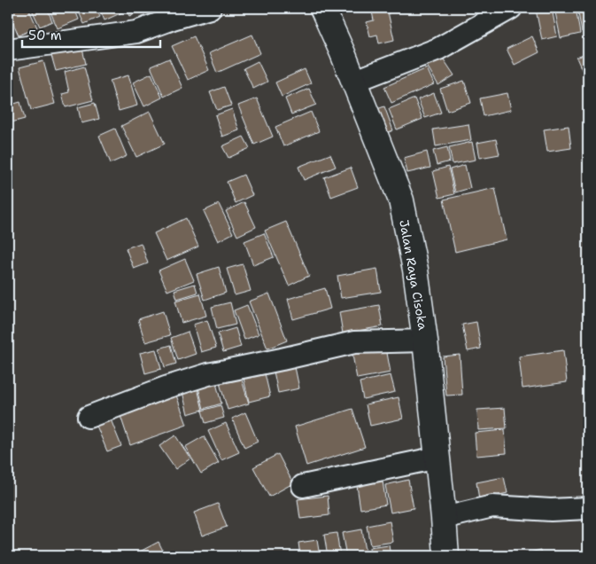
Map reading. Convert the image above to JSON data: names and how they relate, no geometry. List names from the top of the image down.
{
  "streets": {
    "street": ["Jalan Raya Cisoka"]
  },
  "scale_bar": "50 m"
}
